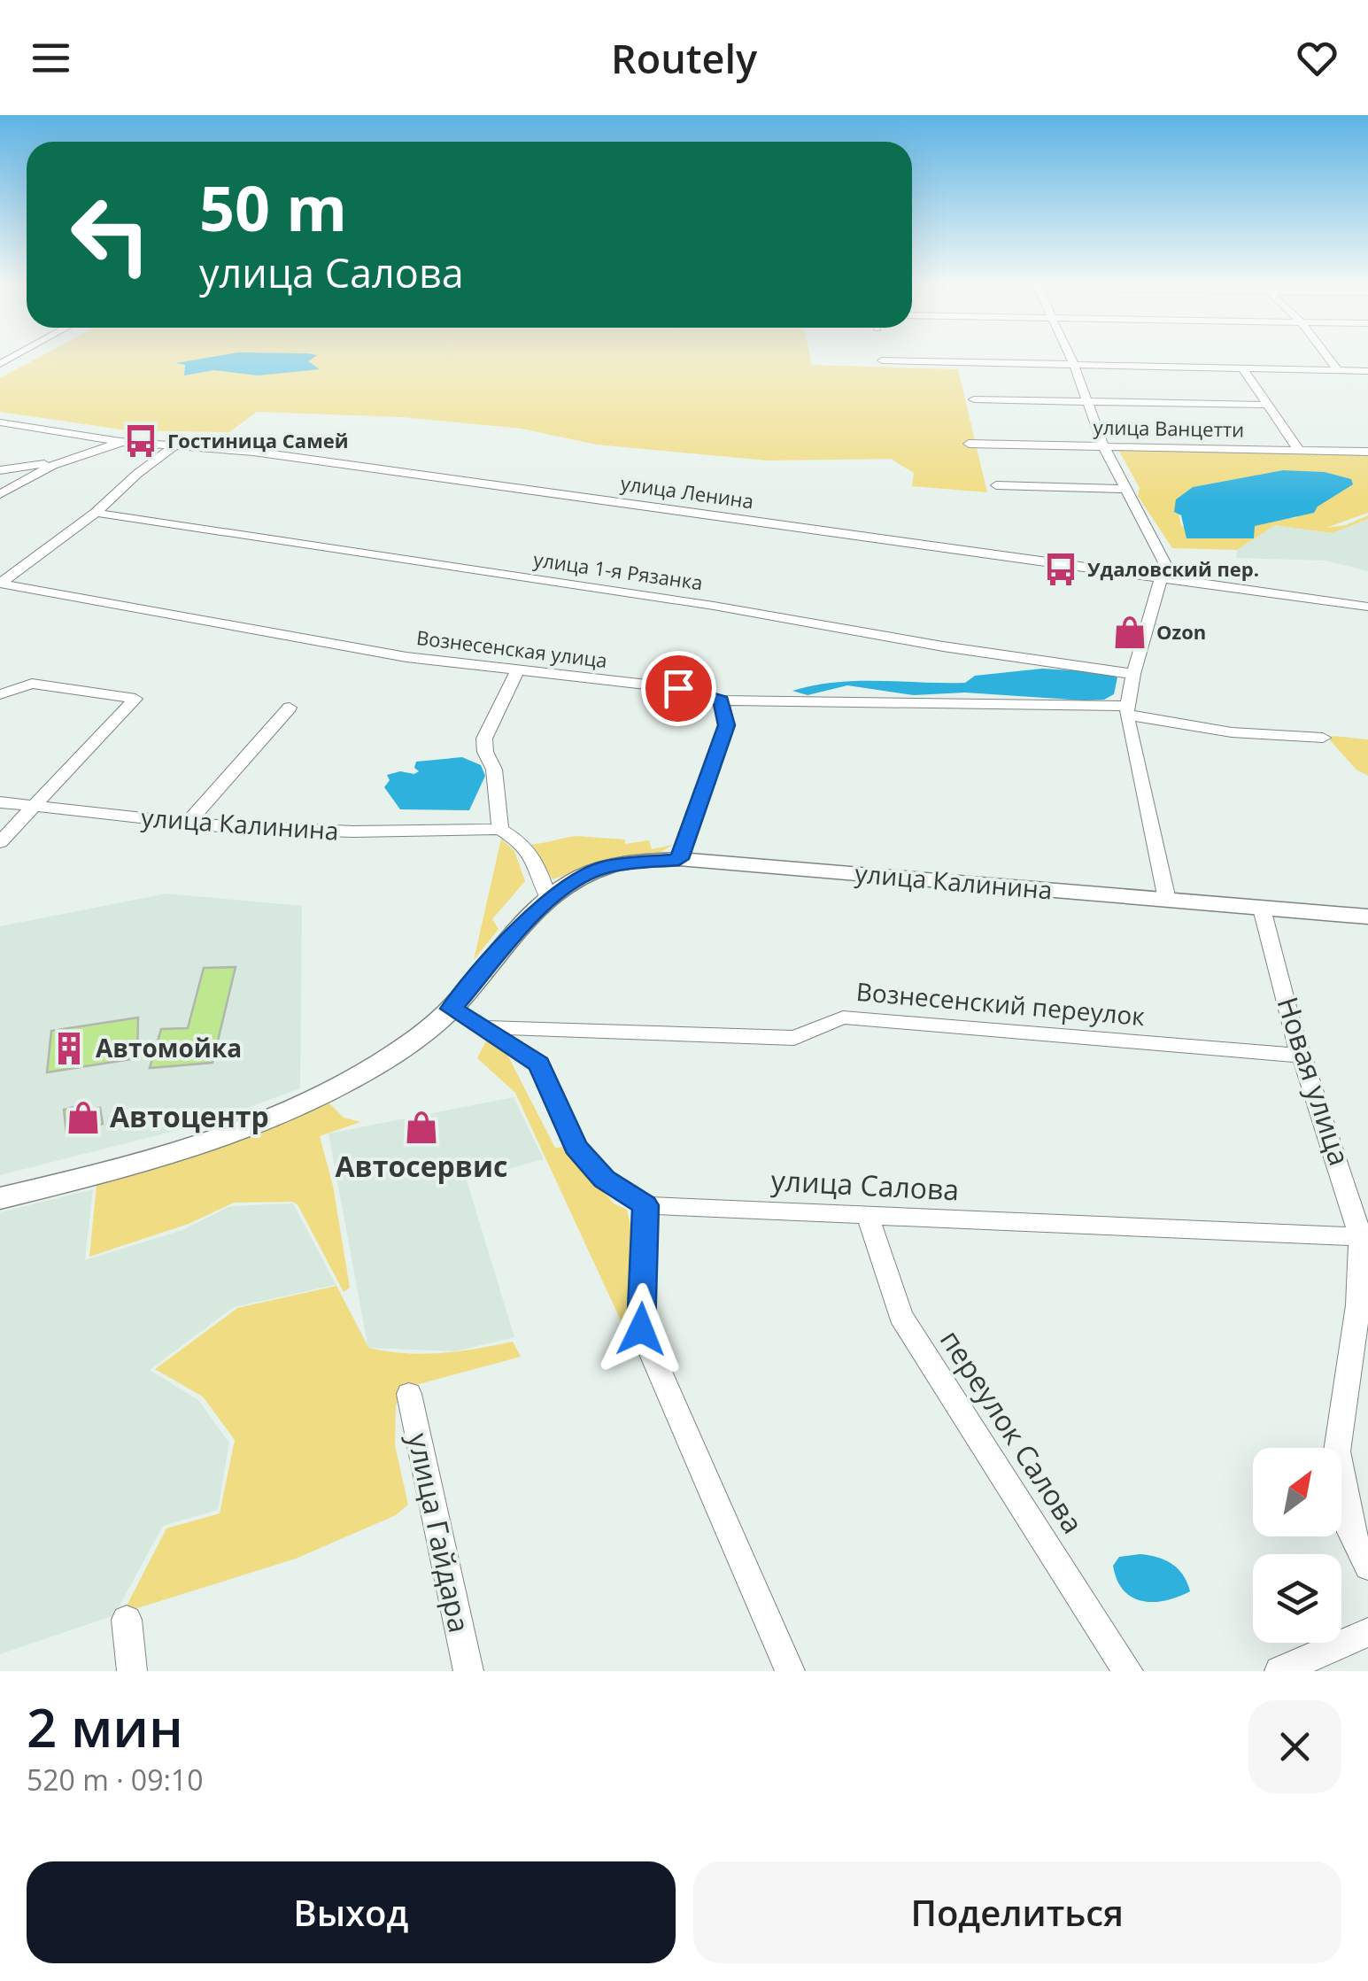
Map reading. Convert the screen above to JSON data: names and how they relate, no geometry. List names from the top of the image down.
{
  "streets": {
    "main road": ["улица Калинина"],
    "street": [
      "улица Ванцетти",
      "улица Ленина",
      "улица 1-я Рязанка",
      "Вознесенская улица",
      "Вознесенский переулок",
      "Новая улица",
      "улица Салова",
      "переулок Салова",
      "улица Гайдара"
    ]
  },
  "crossings": [
    ["улица Калинина", "Новая улица"],
    ["улица Калинина", "улица Салова"],
    ["Вознесенский переулок", "Новая улица"],
    ["Вознесенский переулок", "улица Салова"],
    ["Новая улица", "улица Салова"],
    ["улица Салова", "переулок Салова"]
  ],
  "places": {
    "bus stop": ["Гостиница Самей", "Удаловский пер."],
    "shop": ["Ozon", "Автоцентр", "Автосервис"],
    "building": ["Автомойка"]
  },
  "north": "top right",
  "page": {
    "header": "Routely",
    "turn": ["50 m", "улица Салова"],
    "heading": ["2 мин", "520 m · 09:10"],
    "buttons": ["Выход", "Поделиться"]
  }
}
